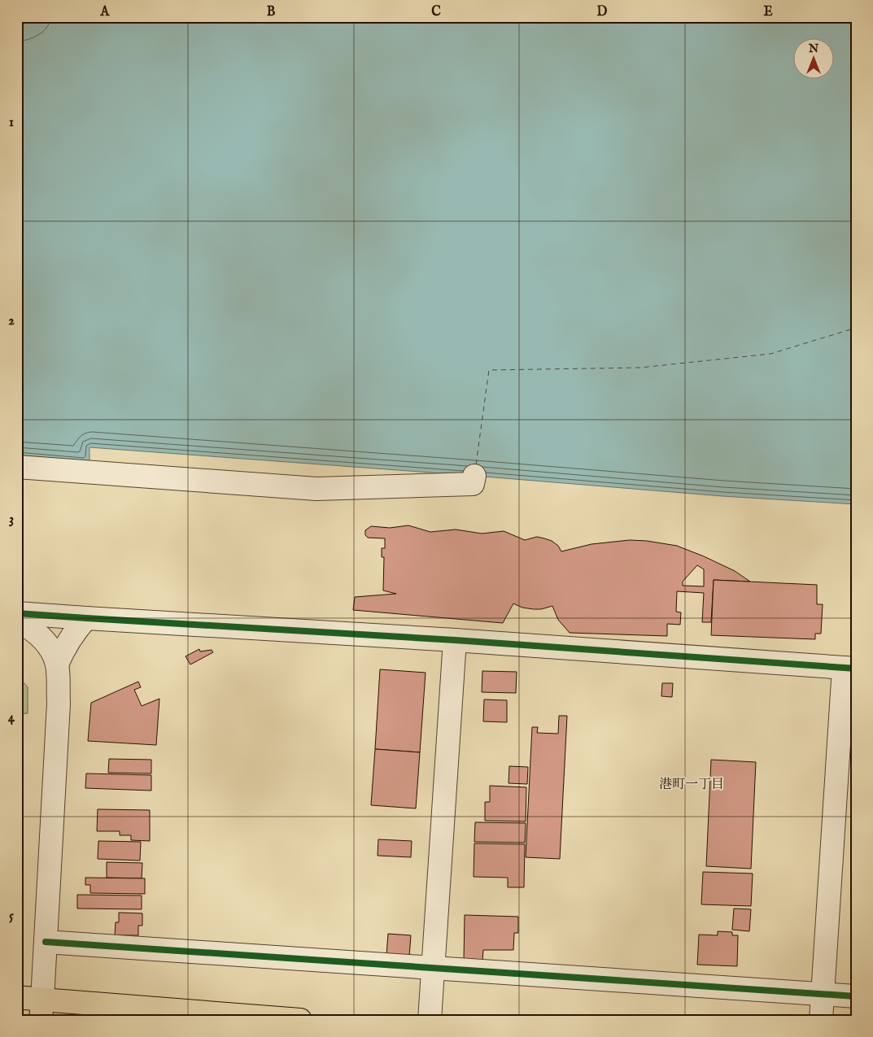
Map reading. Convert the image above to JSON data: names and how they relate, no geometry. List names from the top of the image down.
{
  "districts": ["港町一丁目"],
  "north": "top",
  "grid": {
    "columns": [
      "A",
      "B",
      "C",
      "D",
      "E"
    ],
    "rows": [
      "1",
      "2",
      "3",
      "4",
      "5"
    ]
  }
}
